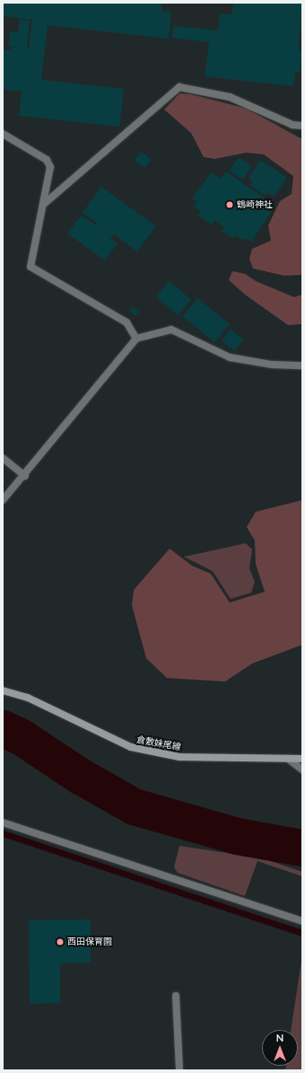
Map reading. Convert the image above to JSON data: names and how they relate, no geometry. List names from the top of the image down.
{
  "streets": {
    "main road": ["倉敷妹尾線"]
  },
  "places": ["鶴崎神社", "西田保育園"],
  "north": "top"
}
